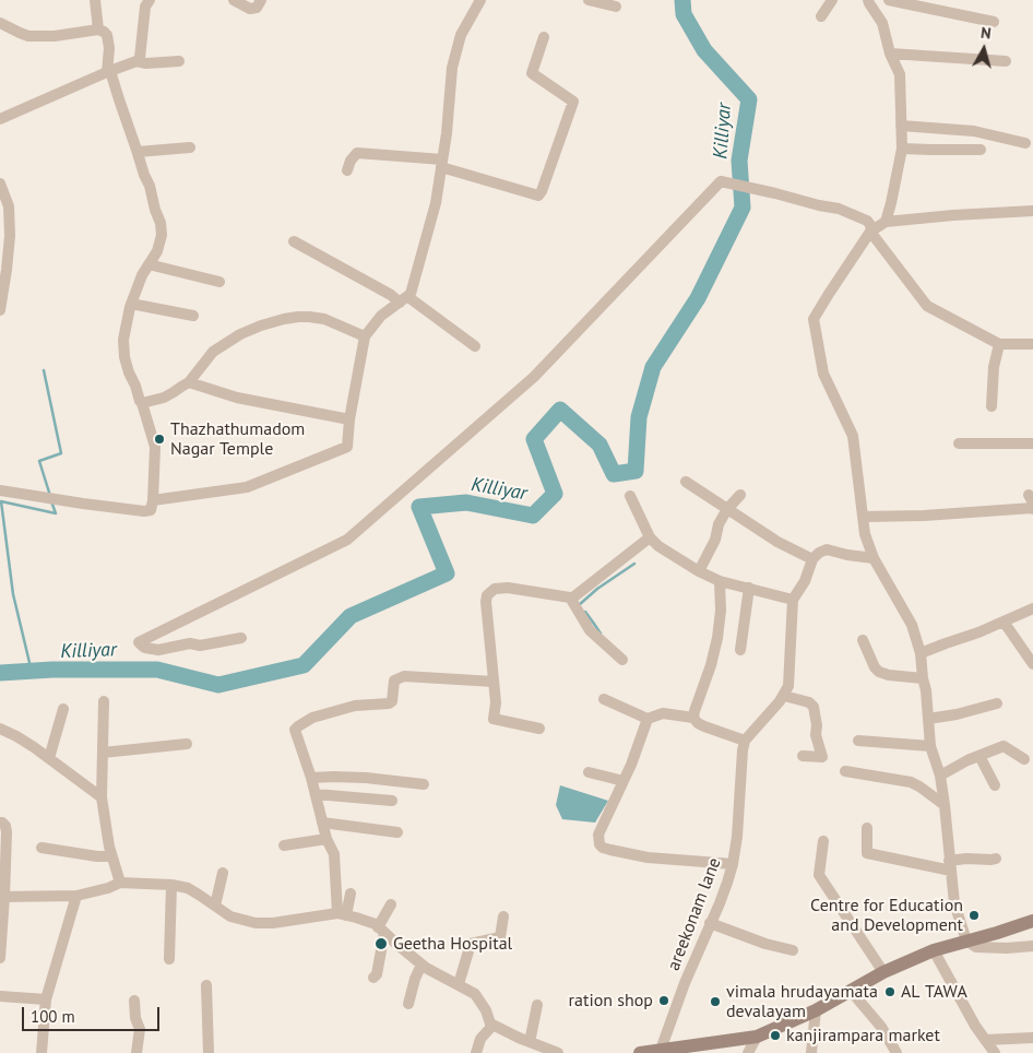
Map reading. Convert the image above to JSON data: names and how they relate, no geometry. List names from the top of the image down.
{
  "streets": {
    "street": ["areekonam lane"]
  },
  "water": ["Killiyar"],
  "places": [
    "Thazhathumadom Nagar Temple",
    "Centre for Education and Development",
    "Geetha Hospital",
    "AL TAWA",
    "ration shop",
    "vimala hrudayamata devalayam",
    "kanjirampara market"
  ],
  "scale_bar": "100 m",
  "north": "top"
}
